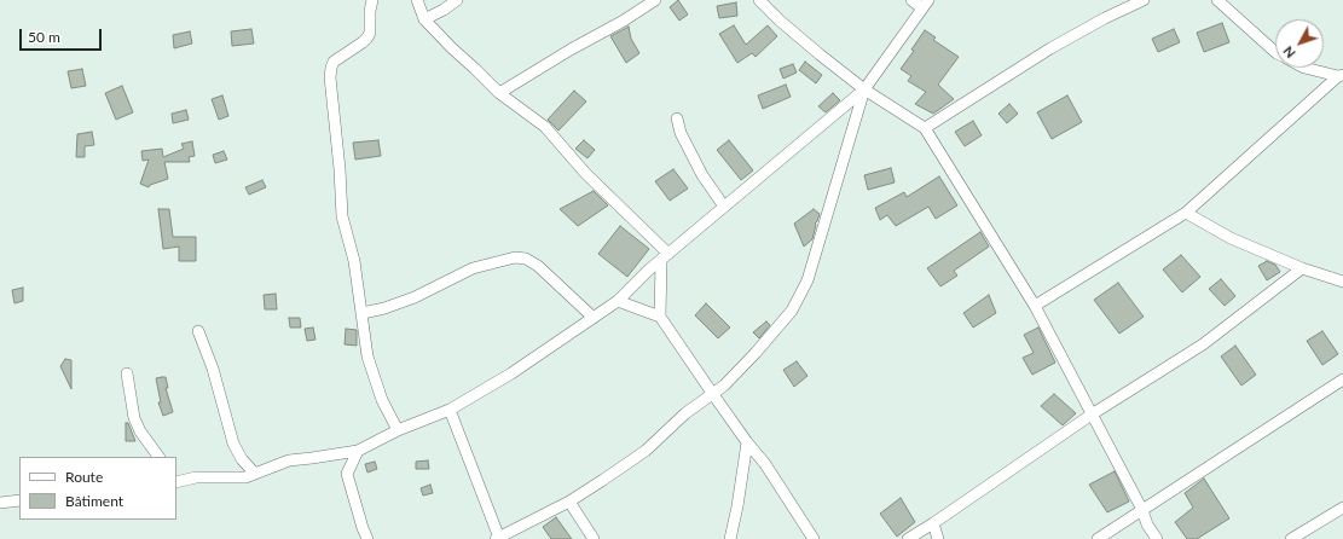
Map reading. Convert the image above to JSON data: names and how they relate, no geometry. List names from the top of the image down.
{
  "legend": ["Route", "Bâtiment"],
  "scale_bar": "50 m",
  "north": "bottom left"
}
